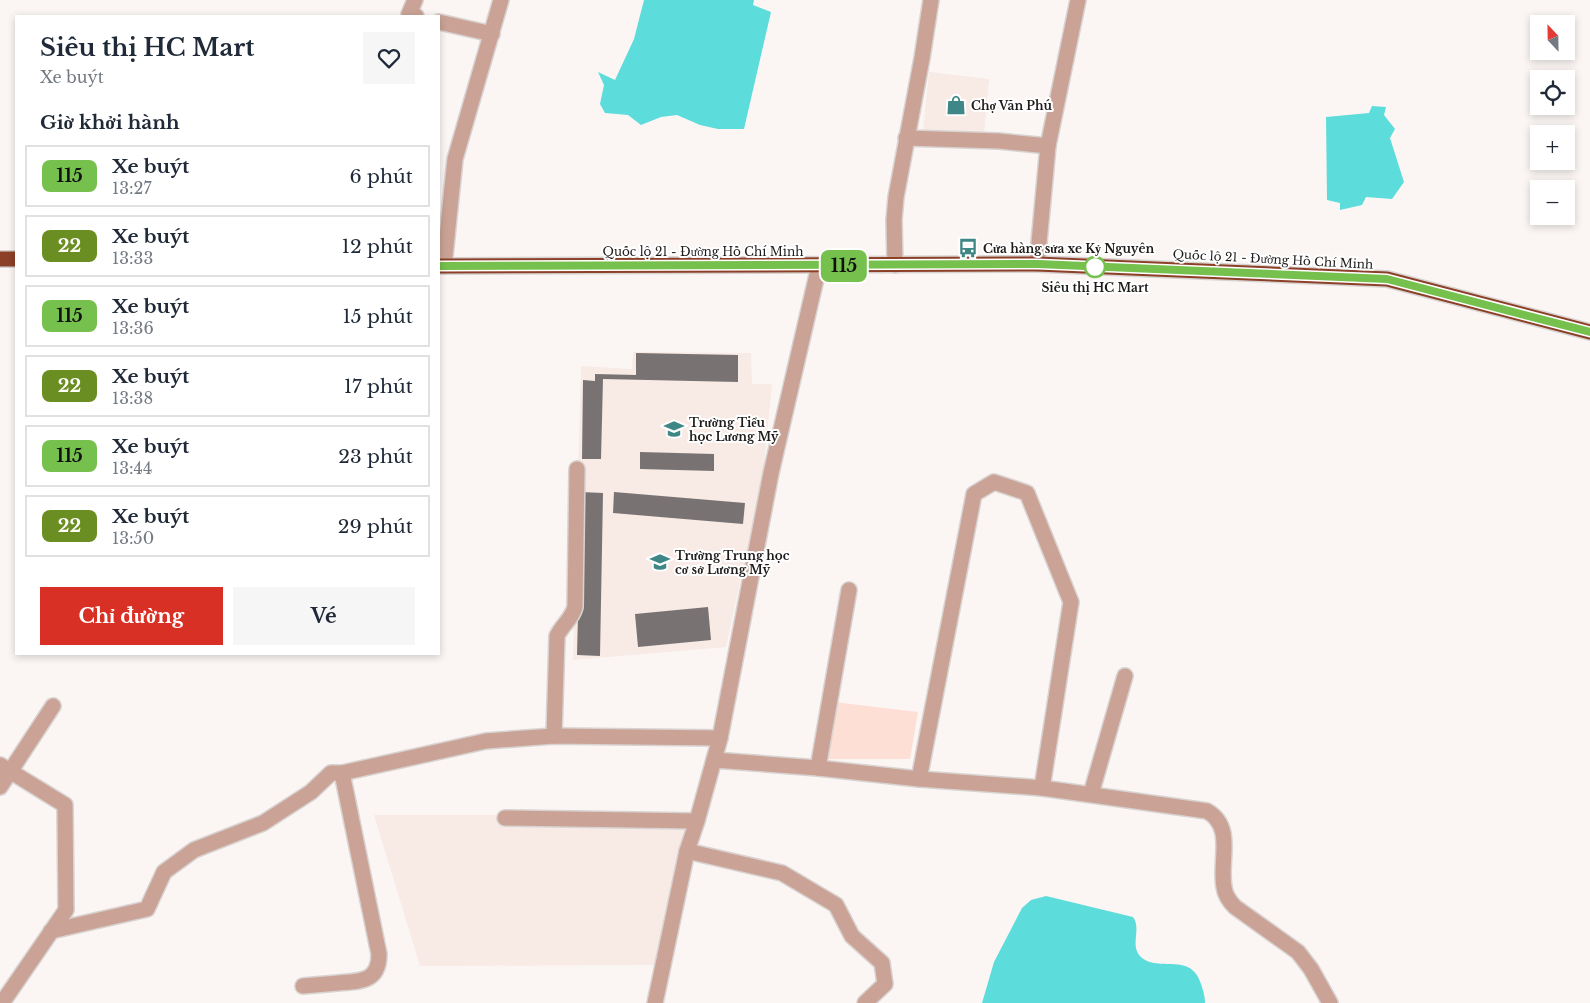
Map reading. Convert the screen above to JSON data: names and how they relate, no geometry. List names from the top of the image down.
{
  "streets": {
    "highway": ["Quốc lộ 21 - Đường Hồ Chí Minh"]
  },
  "places": {
    "shop": ["Chợ Văn Phú"],
    "bus stop": ["Cửa hàng sửa xe Kỷ Nguyên"],
    "other": ["Siêu thị HC Mart"],
    "school or university": ["Trường Tiểu học Lương Mỹ", "Trường Trung học cơ sở Lương Mỹ"]
  },
  "lines": ["bus line 115"],
  "north": "top",
  "page": {
    "on_map": "115",
    "map_buttons": ["+", "−"],
    "heading": [
      ["Siêu thị HC Mart", "Xe buýt"],
      "Giờ khởi hành"
    ],
    "list": [
      {
        "mark": "115",
        "name": "Xe buýt",
        "note": "13:27",
        "value": "6 phút"
      },
      {
        "mark": "22",
        "name": "Xe buýt",
        "note": "13:33",
        "value": "12 phút"
      },
      {
        "mark": "115",
        "name": "Xe buýt",
        "note": "13:36",
        "value": "15 phút"
      },
      {
        "mark": "22",
        "name": "Xe buýt",
        "note": "13:38",
        "value": "17 phút"
      },
      {
        "mark": "115",
        "name": "Xe buýt",
        "note": "13:44",
        "value": "23 phút"
      },
      {
        "mark": "22",
        "name": "Xe buýt",
        "note": "13:50",
        "value": "29 phút"
      }
    ],
    "buttons": ["Chỉ đường", "Vé"]
  }
}
